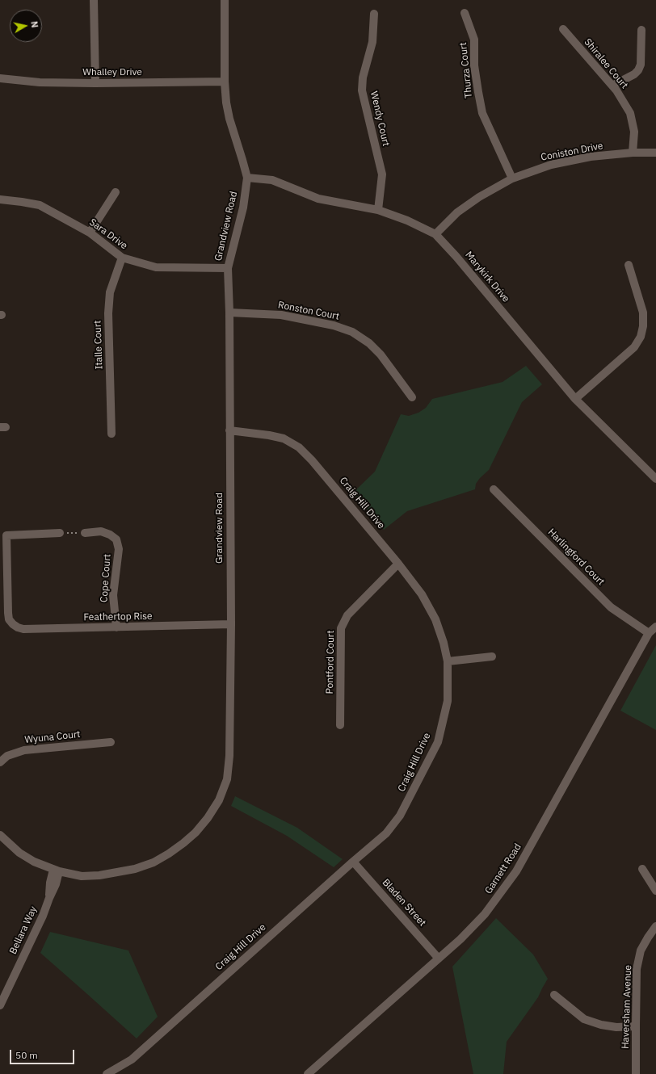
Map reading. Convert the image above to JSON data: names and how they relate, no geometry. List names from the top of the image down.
{
  "streets": {
    "street": [
      "Shiralee Court",
      "Thurza Court",
      "Whalley Drive",
      "Wendy Court",
      "Coniston Drive",
      "Grandview Road",
      "Sara Drive",
      "Marykirk Drive",
      "Ronston Court",
      "Italle Court",
      "Craig Hill Drive",
      "Harlingford Court",
      "Cope Court",
      "Feathertop Rise",
      "Pontford Court",
      "Wyuna Court",
      "Garnett Road",
      "Bladen Street",
      "Bellara Way",
      "Haversham Avenue"
    ]
  },
  "crossings": [
    ["Shiralee Court", "Coniston Drive"],
    ["Thurza Court", "Coniston Drive"],
    ["Whalley Drive", "Grandview Road"],
    ["Wendy Court", "Marykirk Drive"],
    ["Coniston Drive", "Marykirk Drive"],
    ["Grandview Road", "Sara Drive"],
    ["Grandview Road", "Marykirk Drive"],
    ["Grandview Road", "Ronston Court"],
    ["Grandview Road", "Craig Hill Drive"],
    ["Grandview Road", "Feathertop Rise"],
    ["Grandview Road", "Bellara Way"],
    ["Sara Drive", "Italle Court"],
    ["Craig Hill Drive", "Pontford Court"],
    ["Craig Hill Drive", "Bladen Street"],
    ["Harlingford Court", "Garnett Road"],
    ["Cope Court", "Feathertop Rise"],
    ["Garnett Road", "Bladen Street"]
  ],
  "scale_bar": "50 m",
  "north": "right"
}
